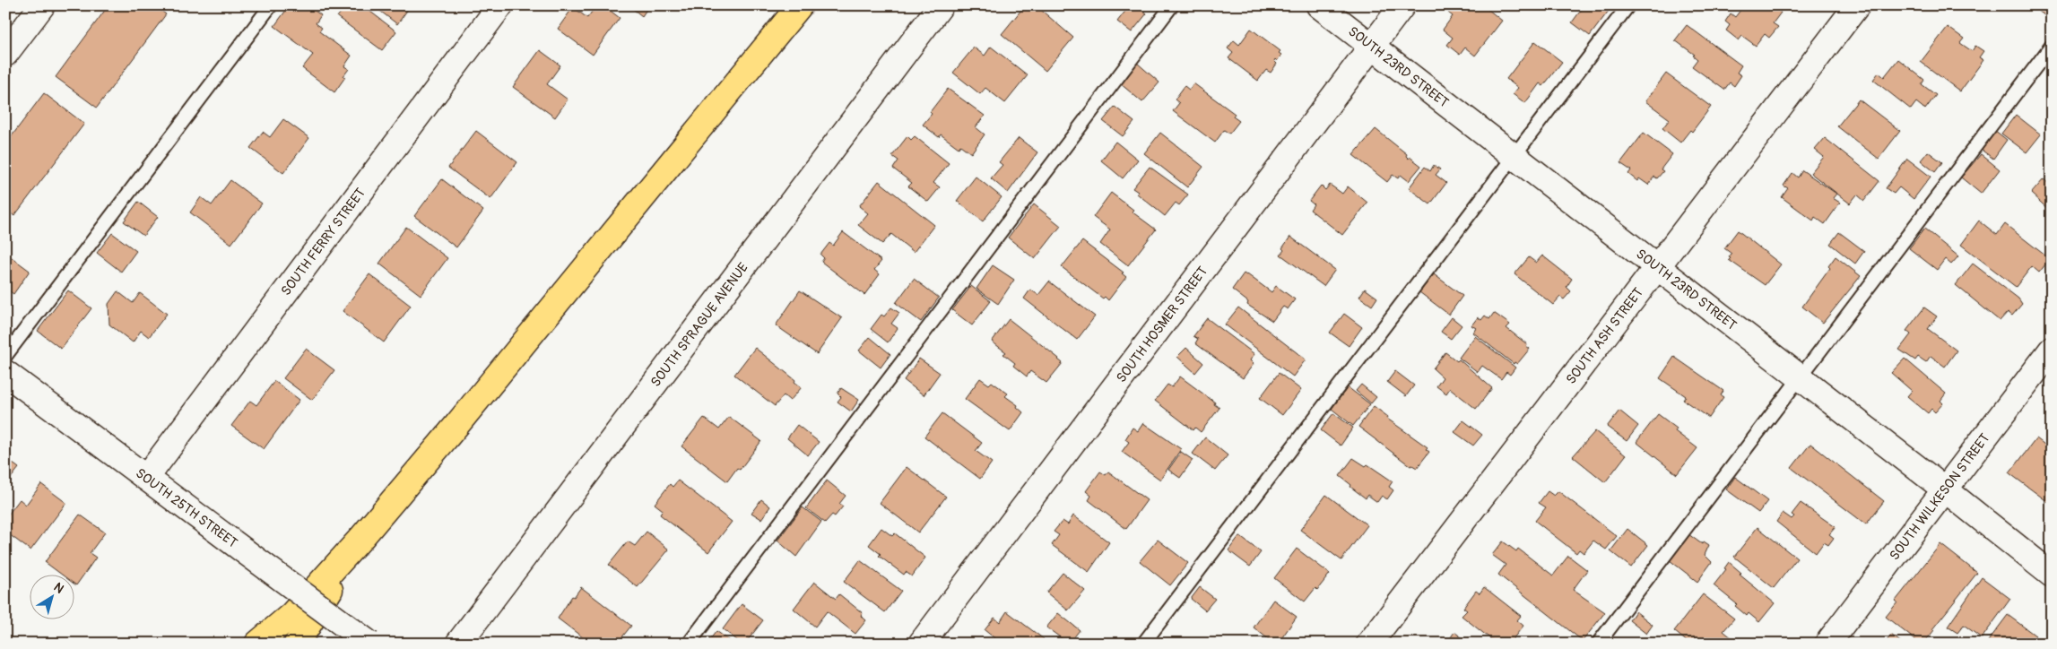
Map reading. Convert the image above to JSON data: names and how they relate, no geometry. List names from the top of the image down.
{
  "streets": {
    "street": [
      "SOUTH 23RD STREET",
      "SOUTH FERRY STREET",
      "SOUTH SPRAGUE AVENUE",
      "SOUTH HOSMER STREET",
      "SOUTH ASH STREET",
      "SOUTH WILKESON STREET",
      "SOUTH 25TH STREET"
    ]
  },
  "crossings": [
    ["SOUTH 23RD STREET", "SOUTH HOSMER STREET"],
    ["SOUTH 23RD STREET", "SOUTH ASH STREET"],
    ["SOUTH 23RD STREET", "SOUTH WILKESON STREET"],
    ["SOUTH FERRY STREET", "SOUTH 25TH STREET"]
  ],
  "north": "top right"
}
